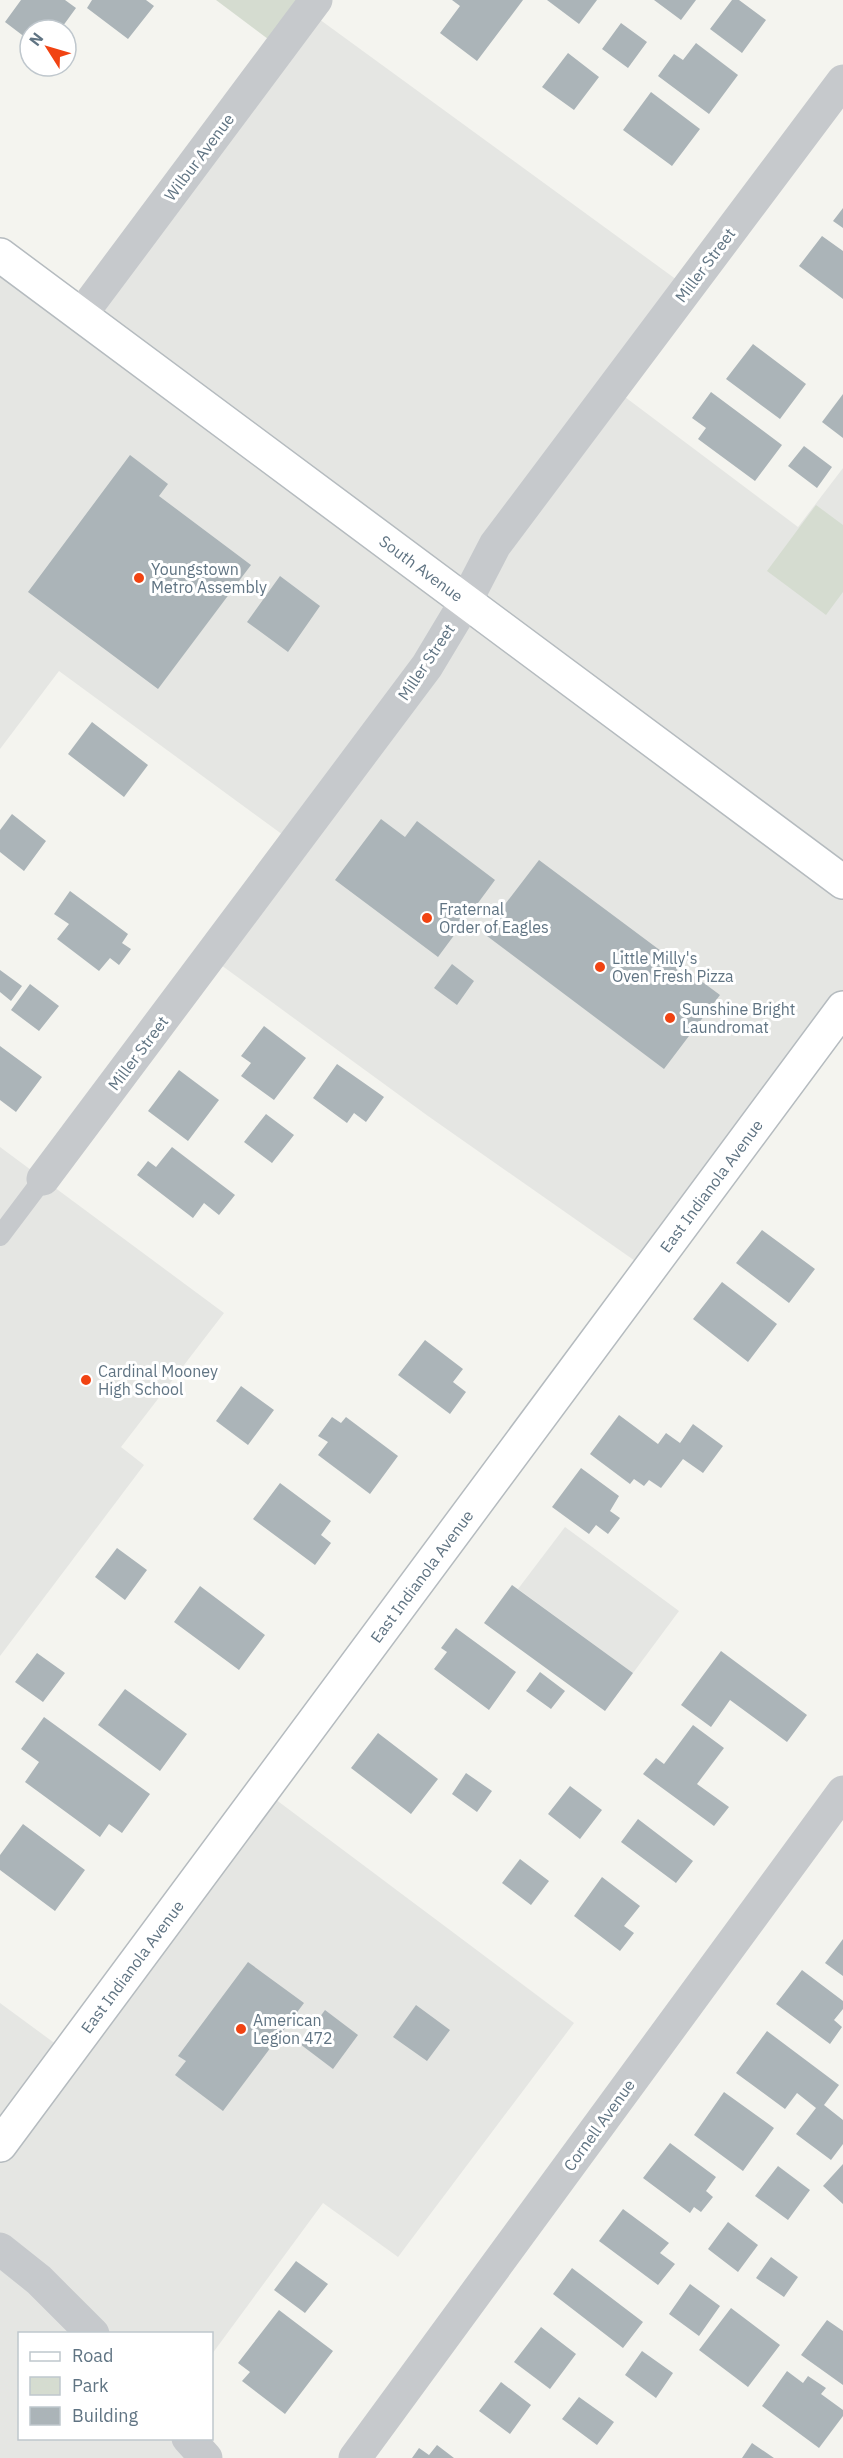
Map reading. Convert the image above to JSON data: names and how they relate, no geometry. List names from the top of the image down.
{
  "streets": {
    "street": [
      "Wilbur Avenue",
      "Miller Street",
      "South Avenue",
      "East Indianola Avenue",
      "Cornell Avenue"
    ]
  },
  "crossings": [
    ["Wilbur Avenue", "South Avenue"],
    ["Miller Street", "South Avenue"]
  ],
  "places": [
    "Youngstown Metro Assembly",
    "Fraternal Order of Eagles",
    "Little Milly's Oven Fresh Pizza",
    "Sunshine Bright Laundromat",
    "Cardinal Mooney High School",
    "American Legion 472"
  ],
  "legend": ["Road", "Park", "Building"],
  "north": "top left"
}
